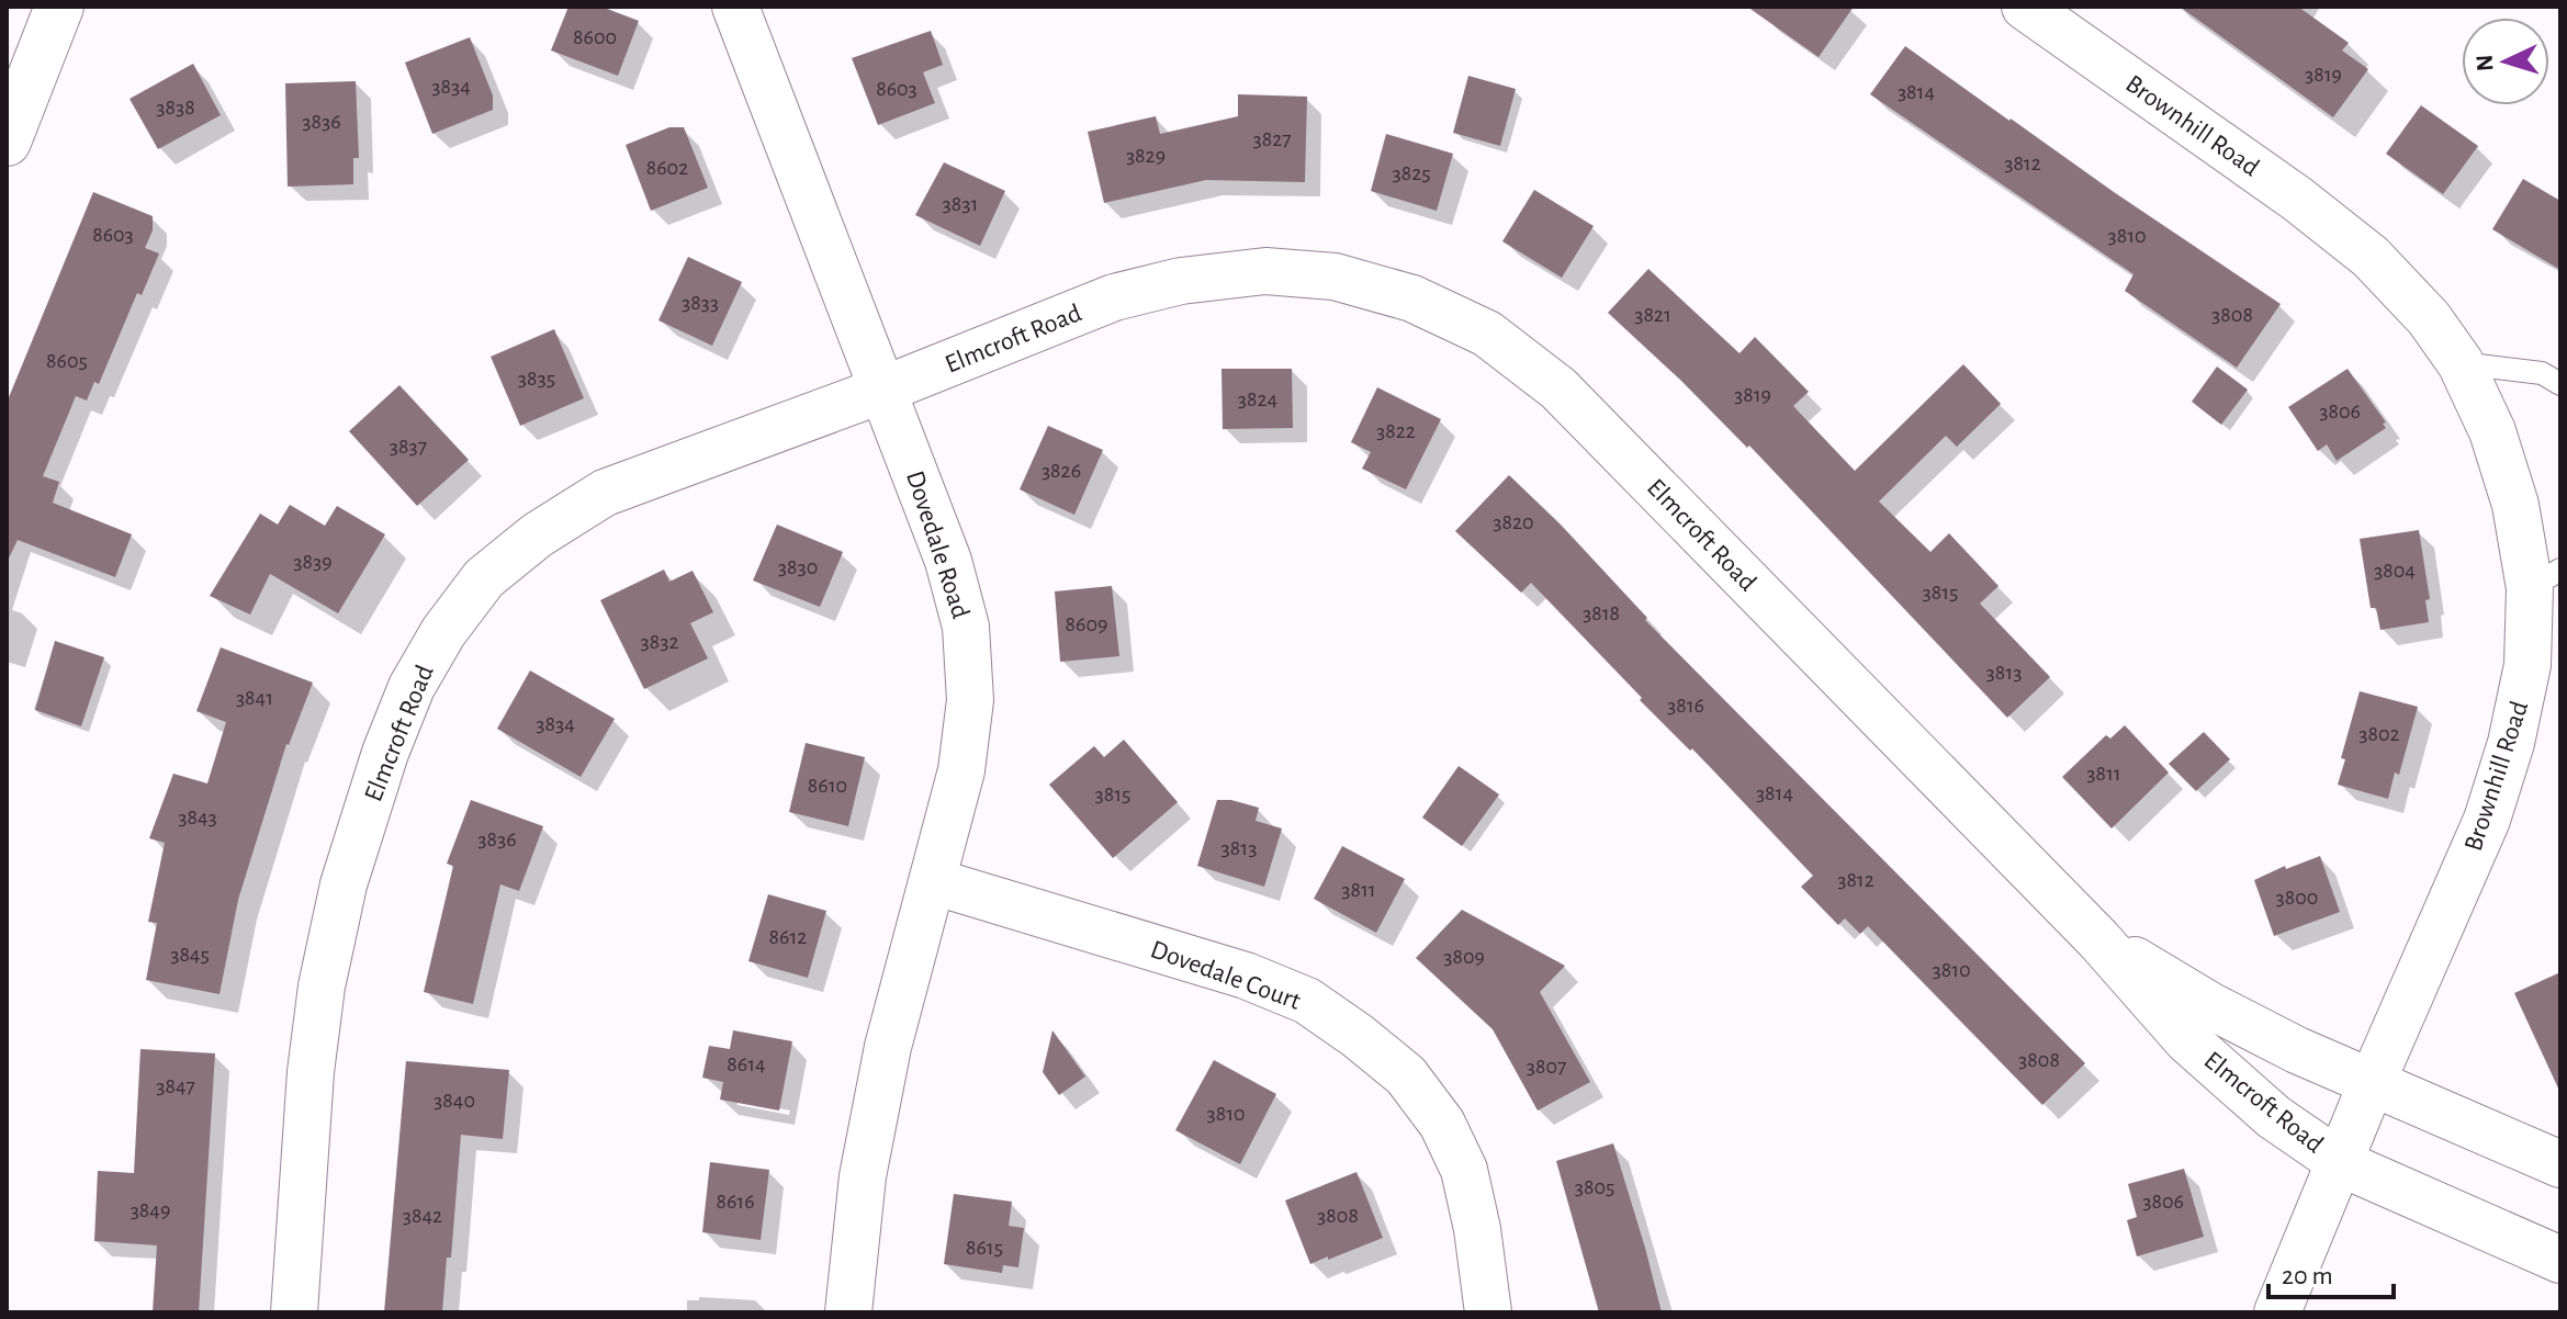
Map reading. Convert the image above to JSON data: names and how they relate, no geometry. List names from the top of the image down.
{
  "streets": {
    "street": [
      "Brownhill Road",
      "Elmcroft Road",
      "Dovedale Road",
      "Dovedale Court"
    ]
  },
  "crossings": [
    ["Brownhill Road", "Elmcroft Road"],
    ["Elmcroft Road", "Dovedale Road"],
    ["Dovedale Road", "Dovedale Court"]
  ],
  "house_numbers": [
    "8600",
    "3819",
    "3834",
    "8603",
    "3814",
    "3838",
    "3836",
    "3827",
    "3829",
    "3812",
    "8602",
    "3825",
    "3831",
    "8603",
    "3810",
    "3833",
    "3821",
    "3808",
    "8605",
    "3835",
    "3819",
    "3824",
    "3806",
    "3822",
    "3837",
    "3826",
    "3820",
    "3839",
    "3830",
    "3804",
    "3815",
    "3818",
    "8609",
    "3832",
    "3813",
    "3841",
    "3816",
    "3834",
    "3802",
    "3811",
    "8610",
    "3814",
    "3815",
    "3843",
    "3836",
    "3813",
    "3812",
    "3811",
    "3800",
    "8612",
    "3845",
    "3809",
    "3810",
    "3808",
    "8614",
    "3807",
    "3847",
    "3840",
    "3810",
    "3805",
    "8616",
    "3806",
    "3849",
    "3842",
    "3808",
    "8615"
  ],
  "scale_bar": "20 m",
  "north": "left"
}
